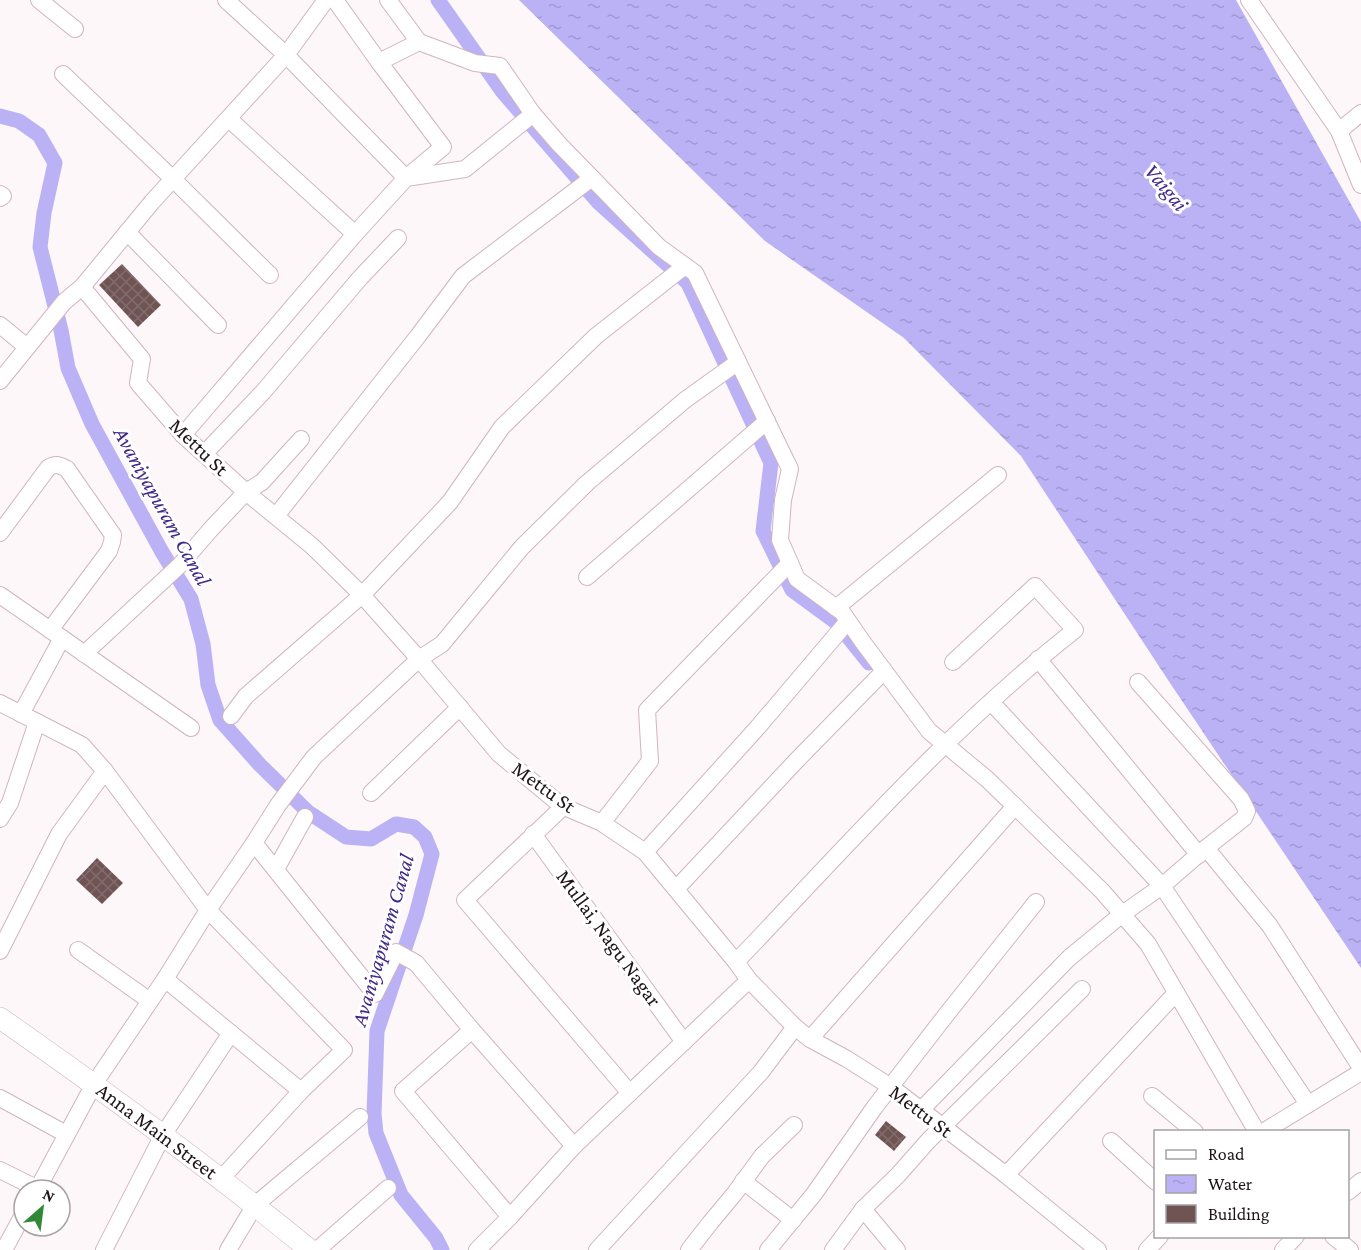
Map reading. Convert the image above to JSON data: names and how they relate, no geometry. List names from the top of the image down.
{
  "streets": {
    "street": ["Mettu St", "Mullai, Nagu Nagar", "Anna Main Street"]
  },
  "water": ["Vaigai", "Avaniyapuram Canal"],
  "legend": ["Road", "Water", "Building"],
  "north": "top right"
}
